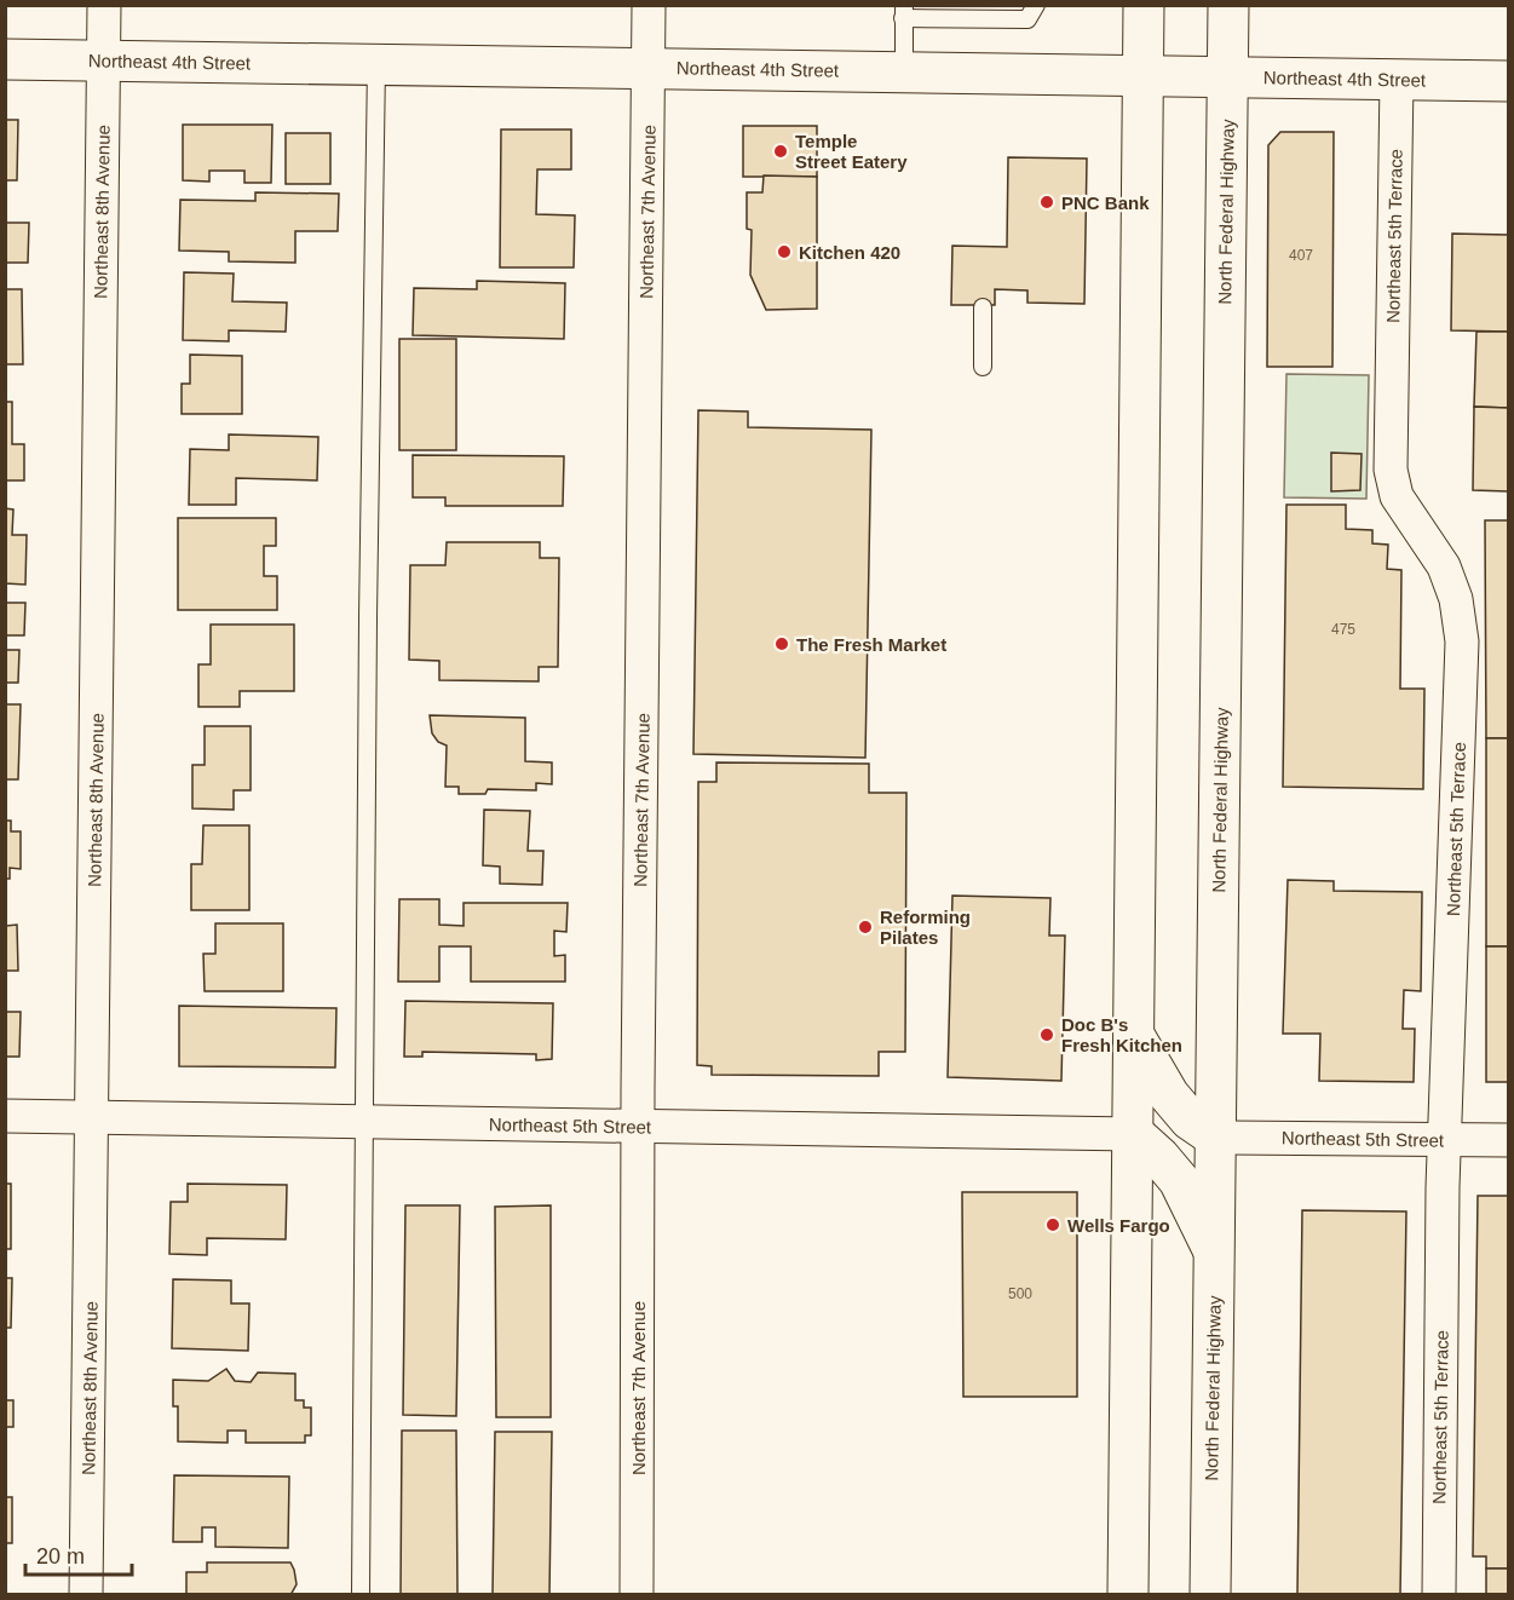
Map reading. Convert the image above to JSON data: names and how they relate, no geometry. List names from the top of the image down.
{
  "streets": {
    "main road": ["Northeast 4th Street", "North Federal Highway"],
    "street": [
      "Northeast 8th Avenue",
      "Northeast 7th Avenue",
      "Northeast 5th Terrace",
      "Northeast 5th Street"
    ]
  },
  "crossings": [
    ["Northeast 4th Street", "Northeast 8th Avenue"],
    ["Northeast 4th Street", "Northeast 7th Avenue"],
    ["Northeast 4th Street", "North Federal Highway"],
    ["Northeast 4th Street", "Northeast 5th Terrace"],
    ["Northeast 8th Avenue", "Northeast 5th Street"],
    ["Northeast 7th Avenue", "Northeast 5th Street"],
    ["North Federal Highway", "Northeast 5th Street"],
    ["Northeast 5th Terrace", "Northeast 5th Street"]
  ],
  "places": [
    "Temple Street Eatery",
    "PNC Bank",
    "Kitchen 420",
    "The Fresh Market",
    "Reforming Pilates",
    "Doc B's Fresh Kitchen",
    "Wells Fargo"
  ],
  "house_numbers": ["407", "475", "500"],
  "scale_bar": "20 m"
}
